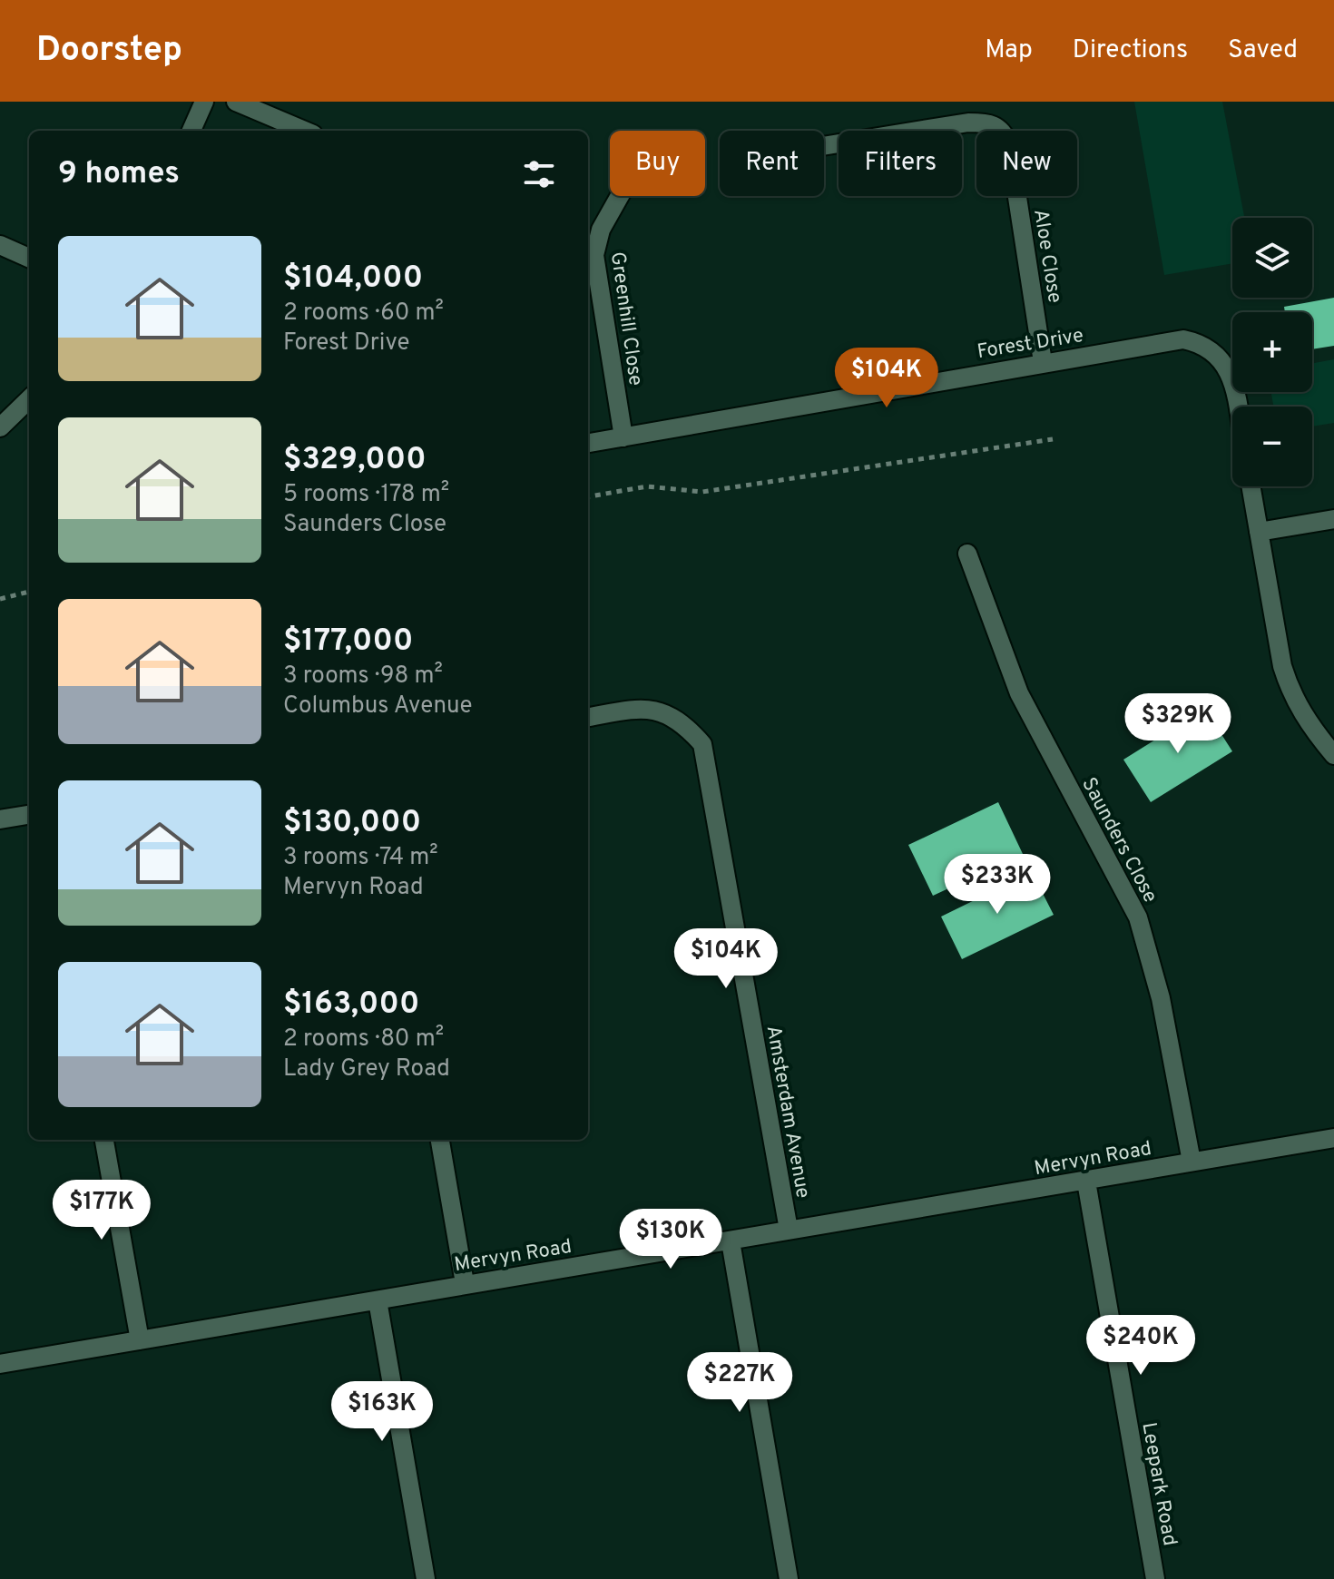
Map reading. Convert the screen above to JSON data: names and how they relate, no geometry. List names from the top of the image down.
{
  "streets": {
    "street": [
      "Aloe Close",
      "Greenhill Close",
      "Forest Drive",
      "Saunders Close",
      "Amsterdam Avenue",
      "Mervyn Road",
      "Leepark Road"
    ]
  },
  "crossings": [
    ["Aloe Close", "Forest Drive"],
    ["Greenhill Close", "Forest Drive"],
    ["Saunders Close", "Mervyn Road"],
    ["Amsterdam Avenue", "Mervyn Road"],
    ["Mervyn Road", "Leepark Road"]
  ],
  "page": {
    "header": "Doorstep",
    "nav": ["Map", "Directions", "Saved"],
    "chip": [
      "Buy",
      "Rent",
      "Filters",
      "New"
    ],
    "heading": "9 homes",
    "map_buttons": ["+", "−"],
    "list": [
      {
        "name": "$104,000",
        "note": "2 rooms · 60 m² · Forest Drive"
      },
      {
        "name": "$329,000",
        "note": "5 rooms · 178 m² · Saunders Close"
      },
      {
        "name": "$177,000",
        "note": "3 rooms · 98 m² · Columbus Avenue"
      },
      {
        "name": "$130,000",
        "note": "3 rooms · 74 m² · Mervyn Road"
      },
      {
        "name": "$163,000",
        "note": "2 rooms · 80 m² · Lady Grey Road"
      }
    ],
    "price": [
      "$104K",
      "$329K",
      "$233K",
      "$104K",
      "$177K",
      "$130K",
      "$240K",
      "$227K",
      "$163K"
    ]
  }
}
